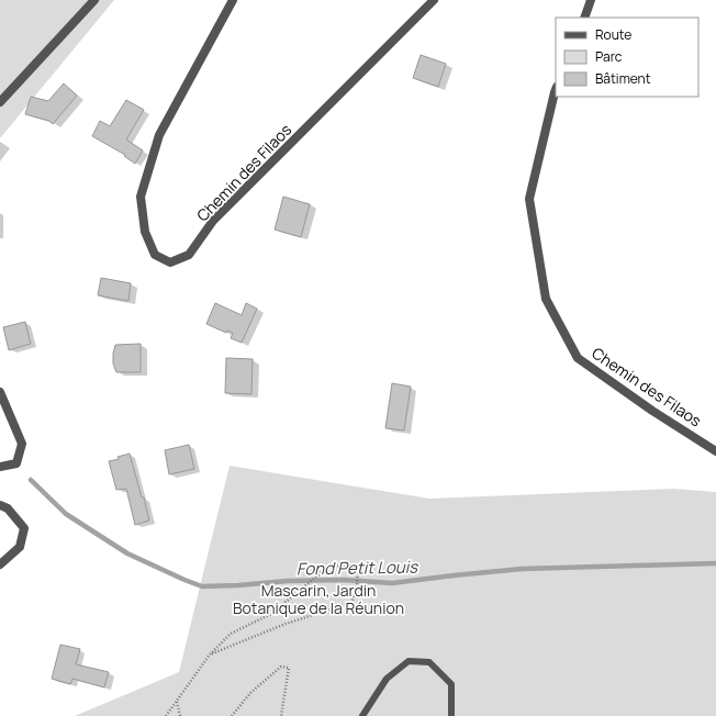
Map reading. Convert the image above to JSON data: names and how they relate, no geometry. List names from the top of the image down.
{
  "streets": {
    "street": ["Chemin des Filaos"]
  },
  "water": ["Fond Petit Louis"],
  "parks": ["Mascarin, Jardin Botanique de la Réunion"],
  "legend": ["Route", "Parc", "Bâtiment"]
}
